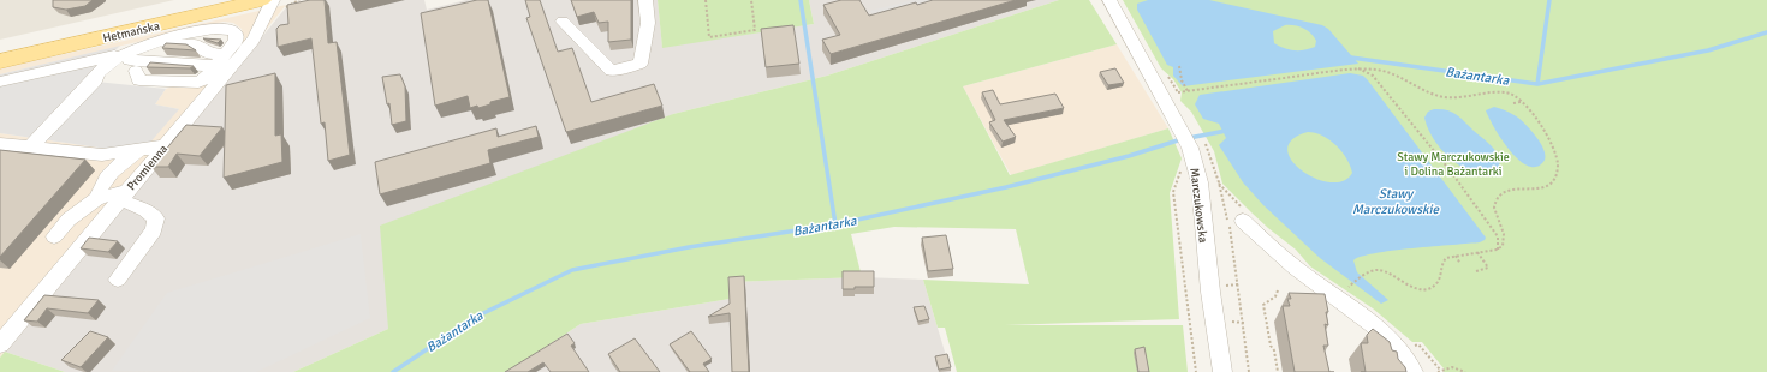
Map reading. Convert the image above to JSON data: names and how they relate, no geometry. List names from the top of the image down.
{
  "streets": {
    "main road": ["Hetmańska"],
    "street": ["Promienna", "Marczukowska"]
  },
  "water": ["Bażantarka", "Stawy Marczukowskie"],
  "parks": ["Stawy Marczukowskie i Dolina Bażantarki"]
}
